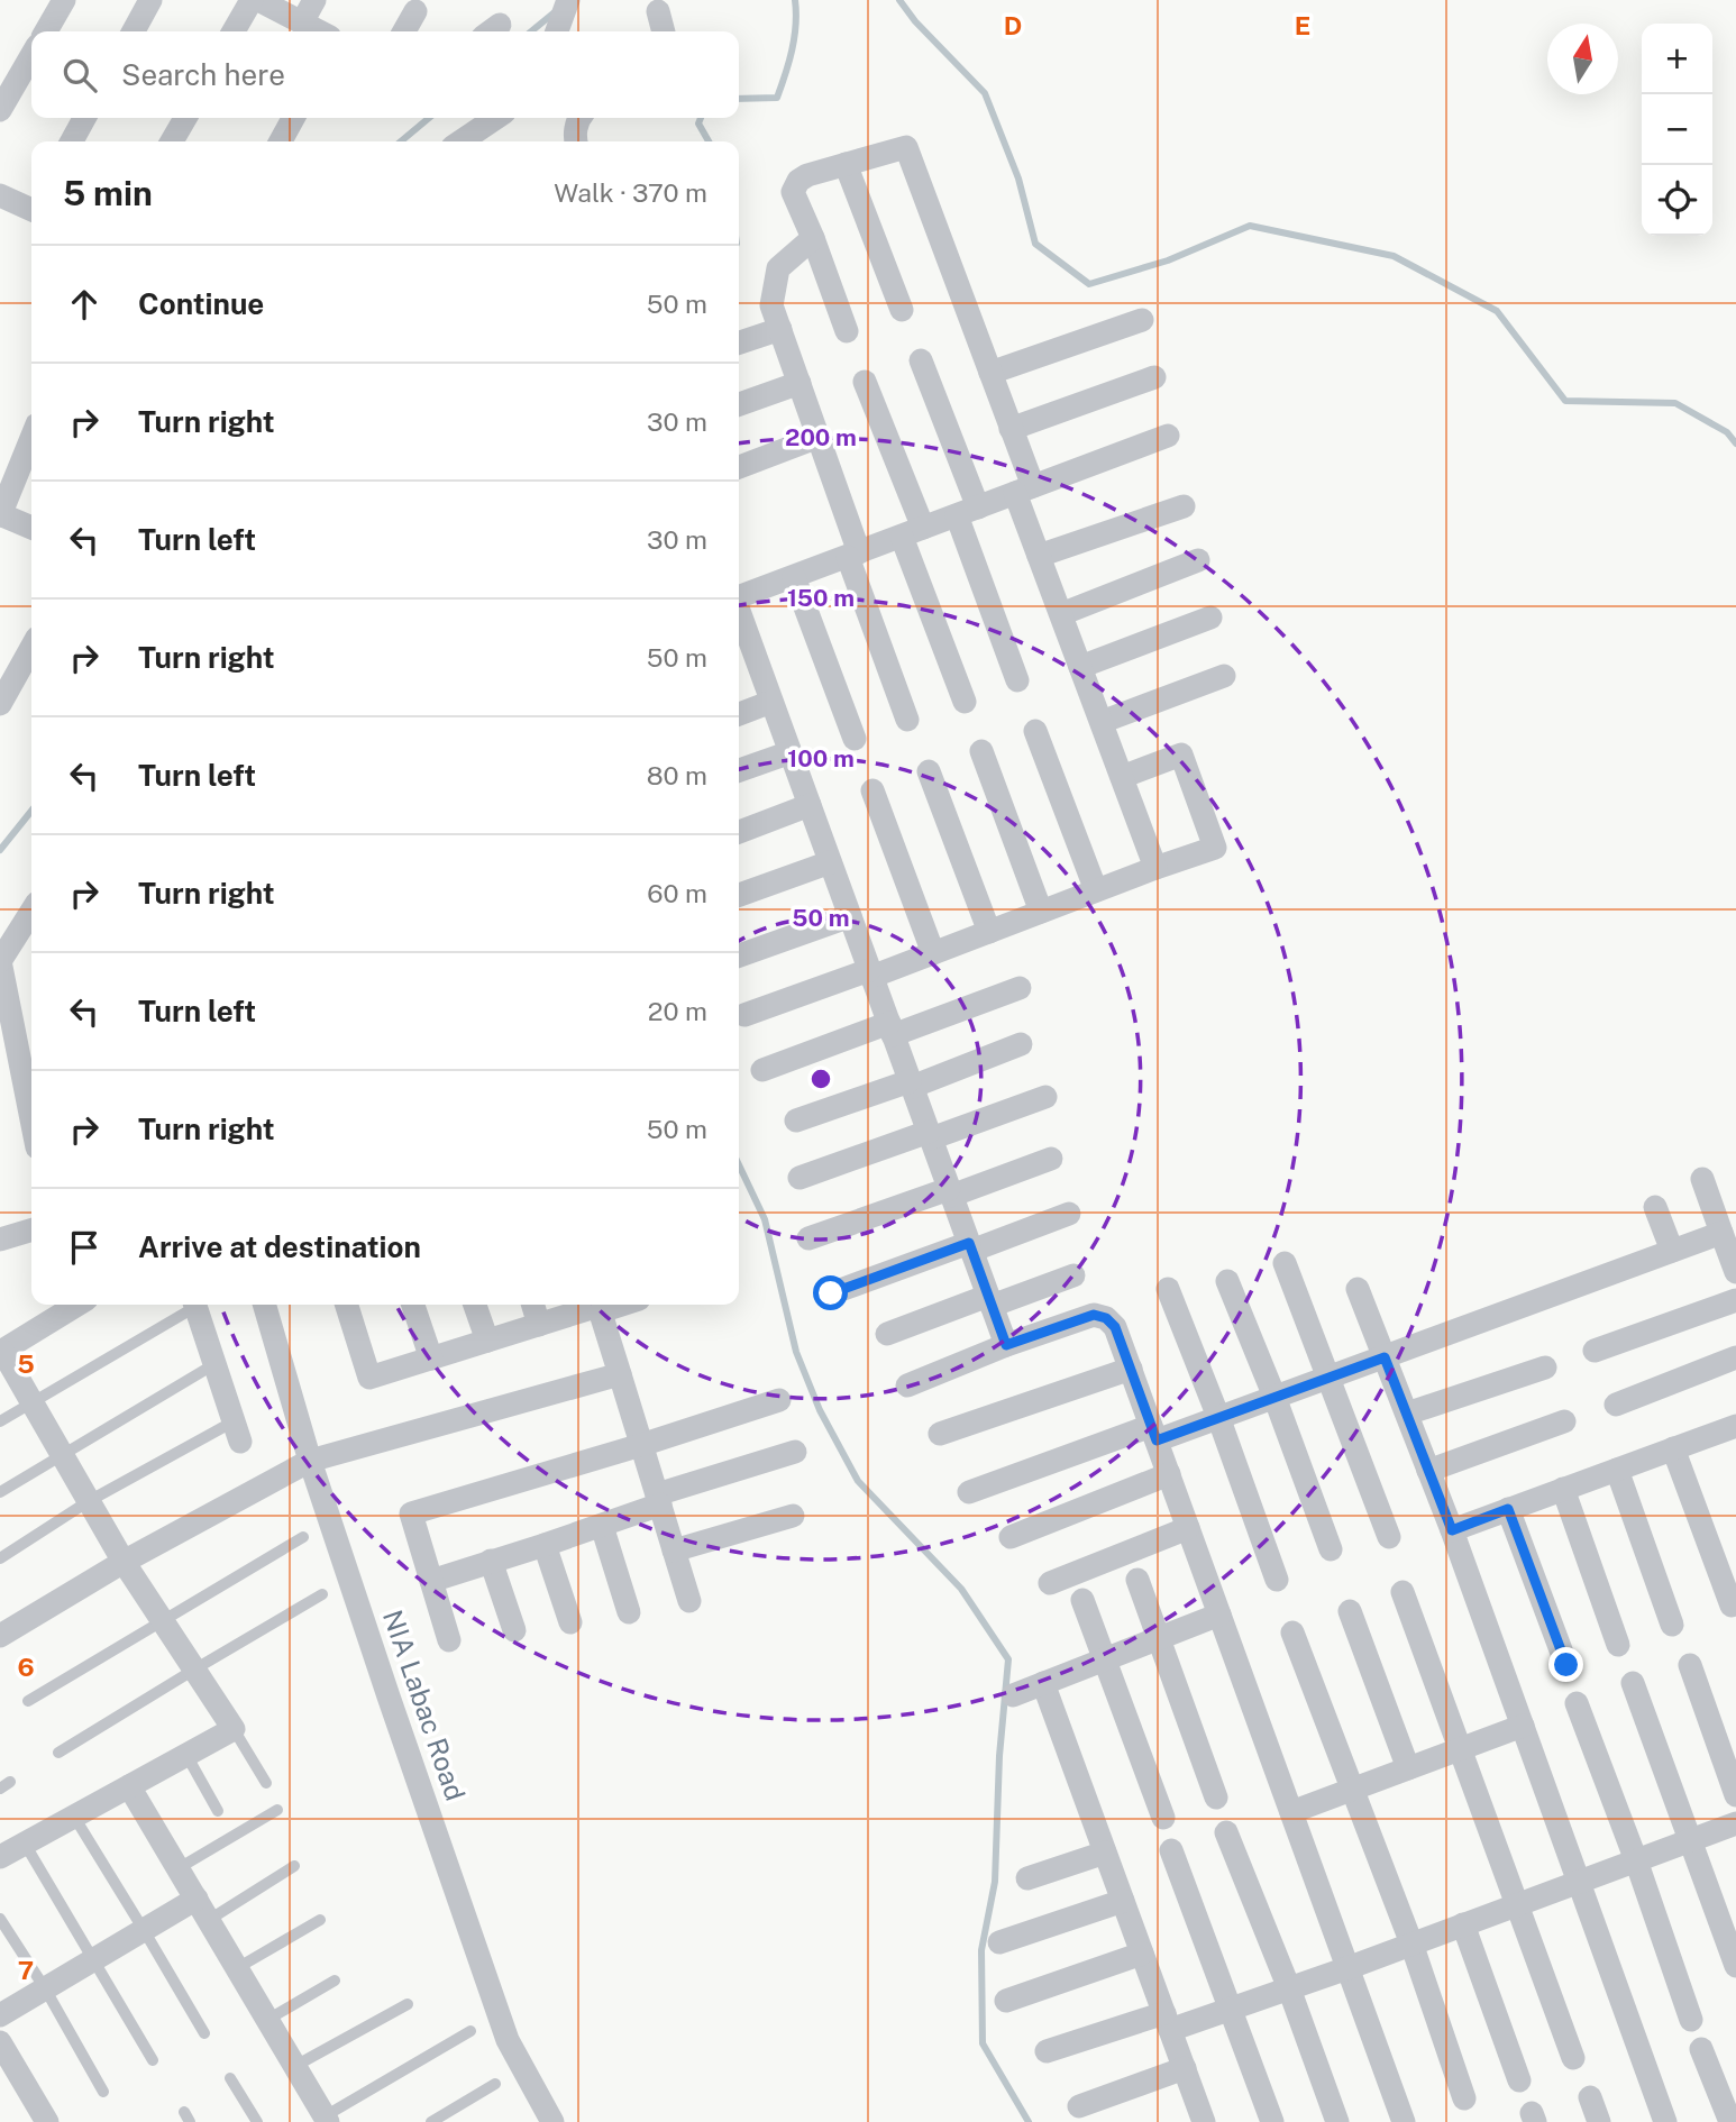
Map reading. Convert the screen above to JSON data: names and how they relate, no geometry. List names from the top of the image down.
{
  "streets": {
    "street": ["NIA Labac Road"]
  },
  "north": "top",
  "page": {
    "map_buttons": ["+", "−"],
    "search": "Search here",
    "heading": ["5 min", "Walk · 370 m"],
    "list": [
      ["Continue", "50 m"],
      ["Turn right", "30 m"],
      ["Turn left", "30 m"],
      ["Turn right", "50 m"],
      ["Turn left", "80 m"],
      ["Turn right", "60 m"],
      ["Turn left", "20 m"],
      ["Turn right", "50 m"],
      "Arrive at destination"
    ]
  },
  "grid": {
    "columns": ["D", "E"],
    "rows": ["5", "6", "7"]
  },
  "rings": [
    "200 m",
    "150 m",
    "100 m",
    "50 m"
  ]
}
